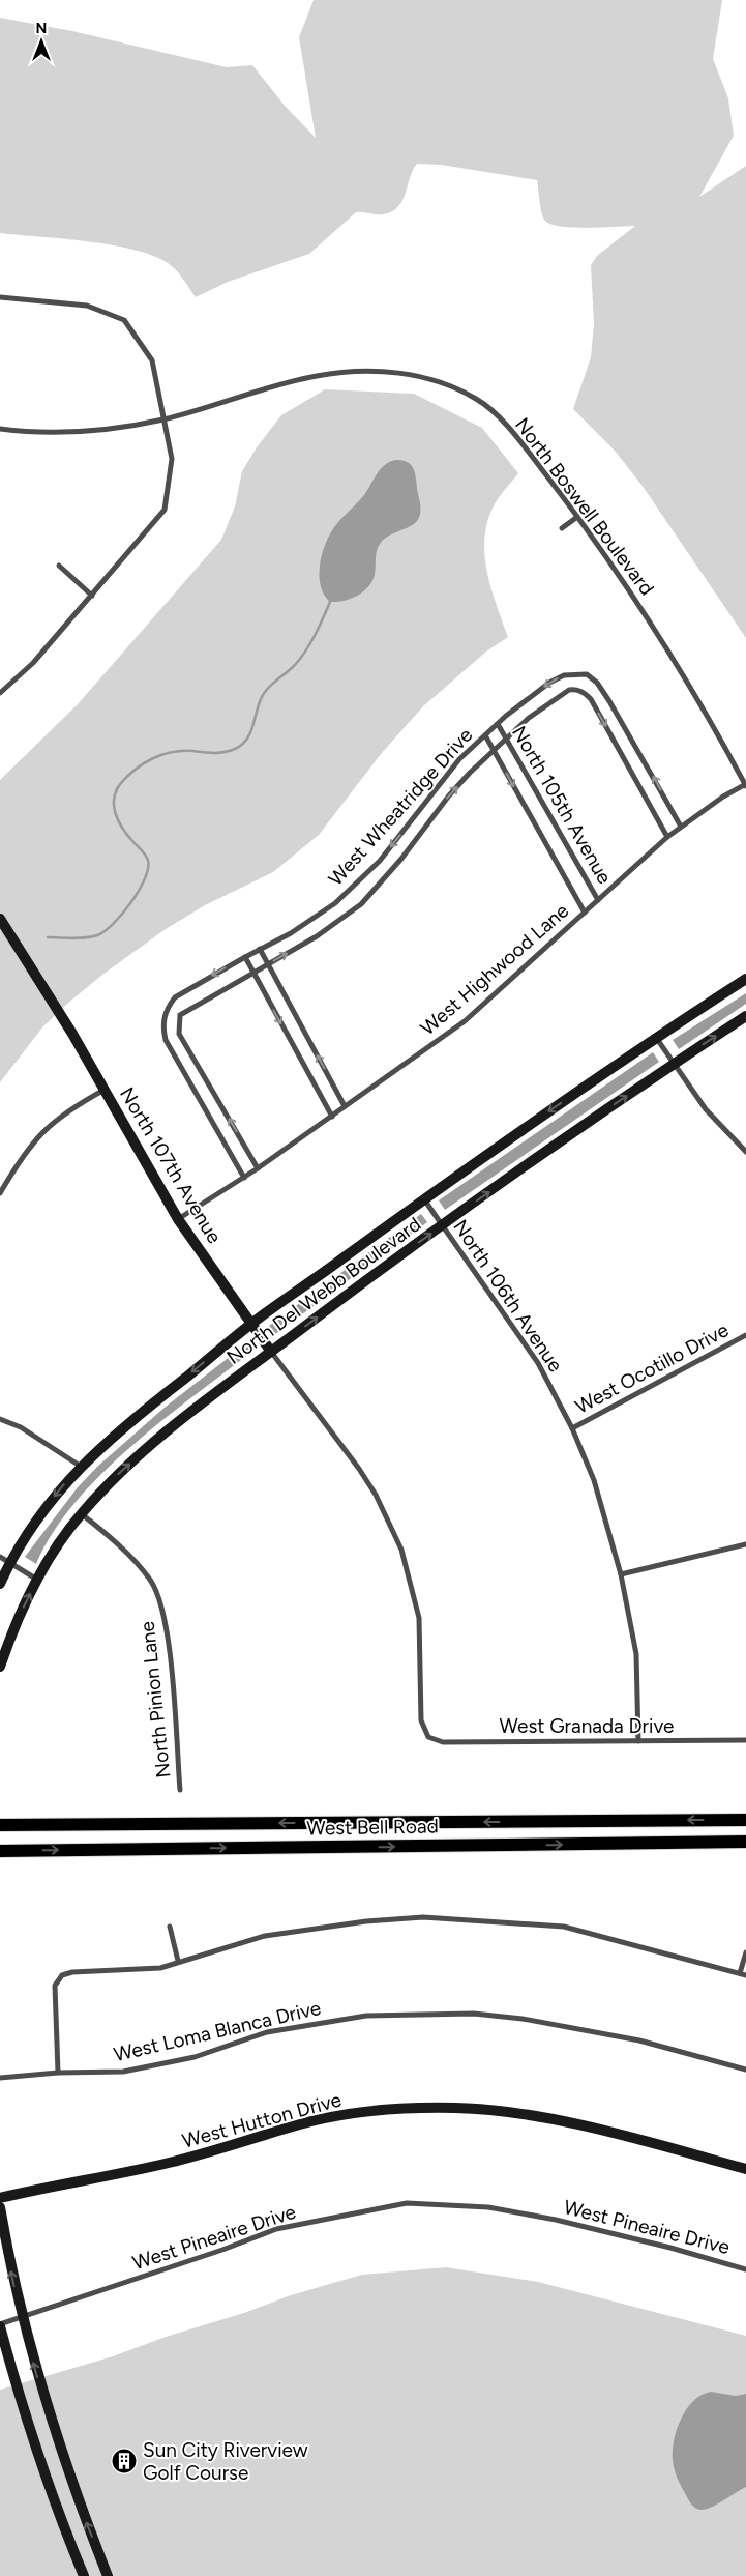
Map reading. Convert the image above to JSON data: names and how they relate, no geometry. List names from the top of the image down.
{
  "streets": {
    "main road": ["West Bell Road"],
    "street": [
      "North Boswell Boulevard",
      "North 105th Avenue",
      "West Wheatridge Drive",
      "West Highwood Lane",
      "North 107th Avenue",
      "North Del Webb Boulevard",
      "North 106th Avenue",
      "West Ocotillo Drive",
      "North Pinion Lane",
      "West Granada Drive",
      "West Loma Blanca Drive",
      "West Hutton Drive",
      "West Pineaire Drive"
    ]
  },
  "crossings": [
    ["North Boswell Boulevard", "West Highwood Lane"],
    ["North 105th Avenue", "West Wheatridge Drive"],
    ["North 105th Avenue", "West Highwood Lane"],
    ["West Wheatridge Drive", "West Highwood Lane"],
    ["West Highwood Lane", "North 107th Avenue"],
    ["North 107th Avenue", "North Del Webb Boulevard"],
    ["North 107th Avenue", "West Granada Drive"],
    ["North Del Webb Boulevard", "North 106th Avenue"],
    ["North Del Webb Boulevard", "North Pinion Lane"],
    ["North 106th Avenue", "West Ocotillo Drive"],
    ["North 106th Avenue", "West Granada Drive"]
  ],
  "places": {
    "building": ["Sun City Riverview Golf Course"]
  },
  "north": "top"
}
